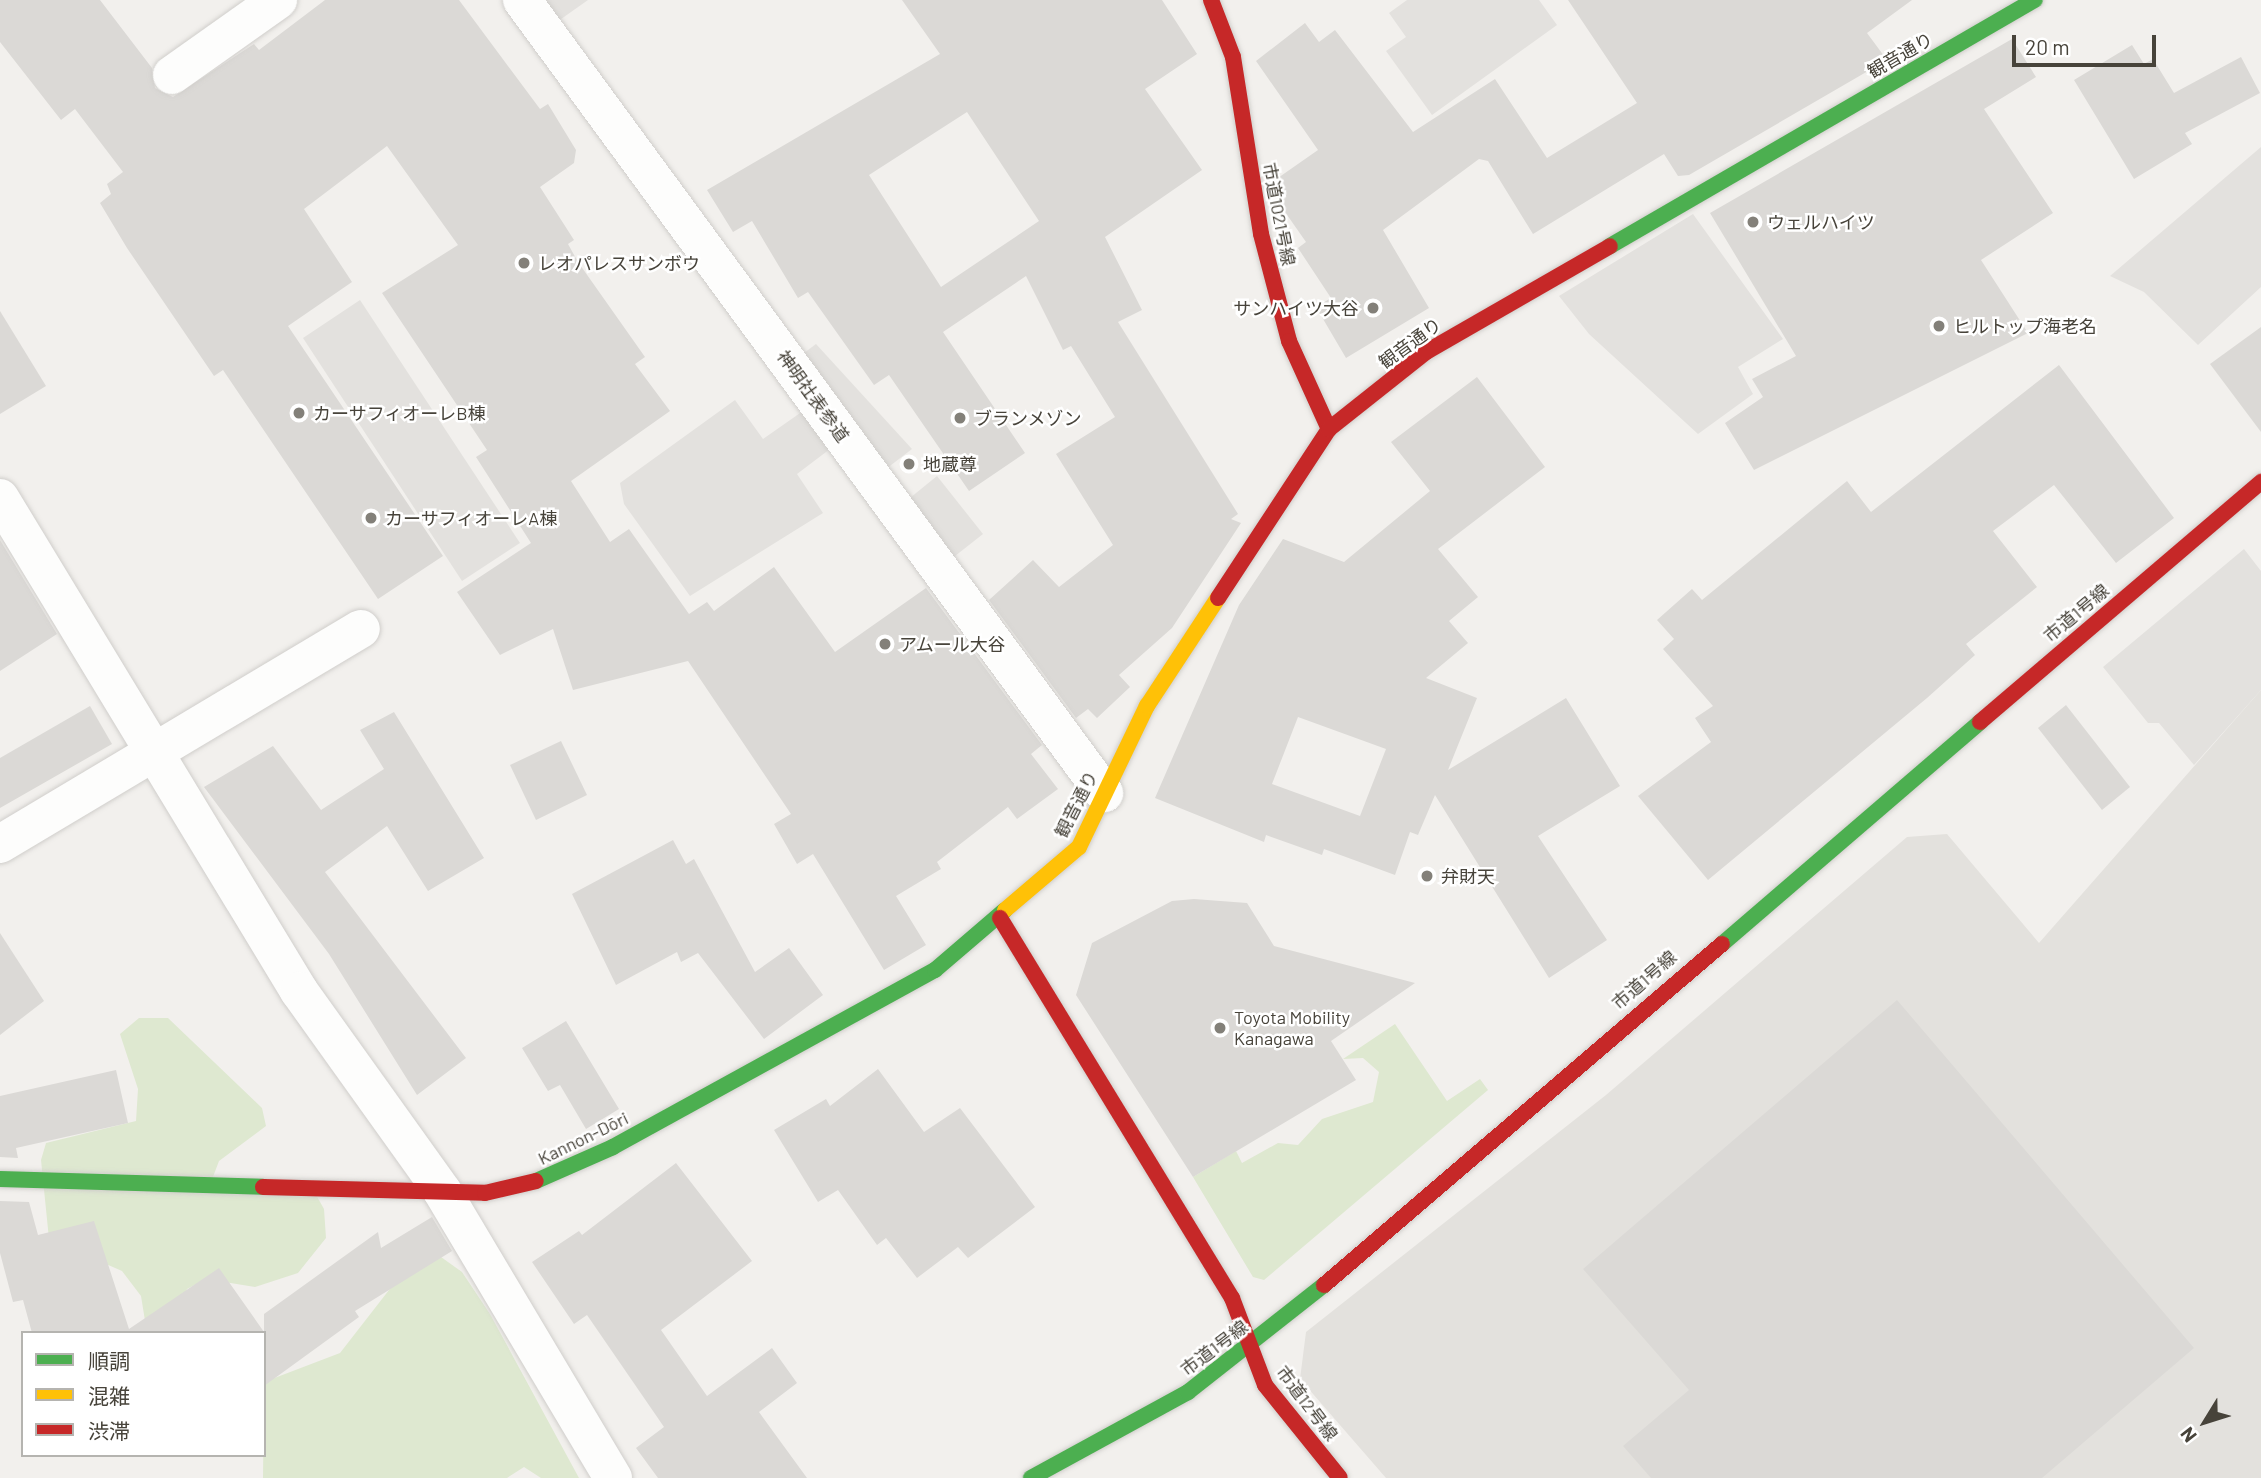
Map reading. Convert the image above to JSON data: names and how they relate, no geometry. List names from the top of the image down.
{
  "streets": {
    "street": [
      "観音通り",
      "市道1021号線",
      "神明社表参道",
      "市道1号線",
      "Kannon-Dōri",
      "市道12号線"
    ]
  },
  "crossings": [
    ["観音通り", "市道1021号線"],
    ["観音通り", "神明社表参道"],
    ["観音通り", "Kannon-Dōri"],
    ["観音通り", "市道12号線"],
    ["市道1号線", "市道12号線"],
    ["Kannon-Dōri", "市道12号線"]
  ],
  "places": [
    "ウェルハイツ",
    "レオパレスサンボウ",
    "サンハイツ大谷",
    "ヒルトップ海老名",
    "カーサフィオーレB棟",
    "ブランメゾン",
    "地蔵尊",
    "カーサフィオーレA棟",
    "アムール大谷",
    "弁財天",
    "Toyota Mobility Kanagawa"
  ],
  "legend": ["順調", "混雑", "渋滞"],
  "scale_bar": "20 m",
  "north": "bottom left"
}
